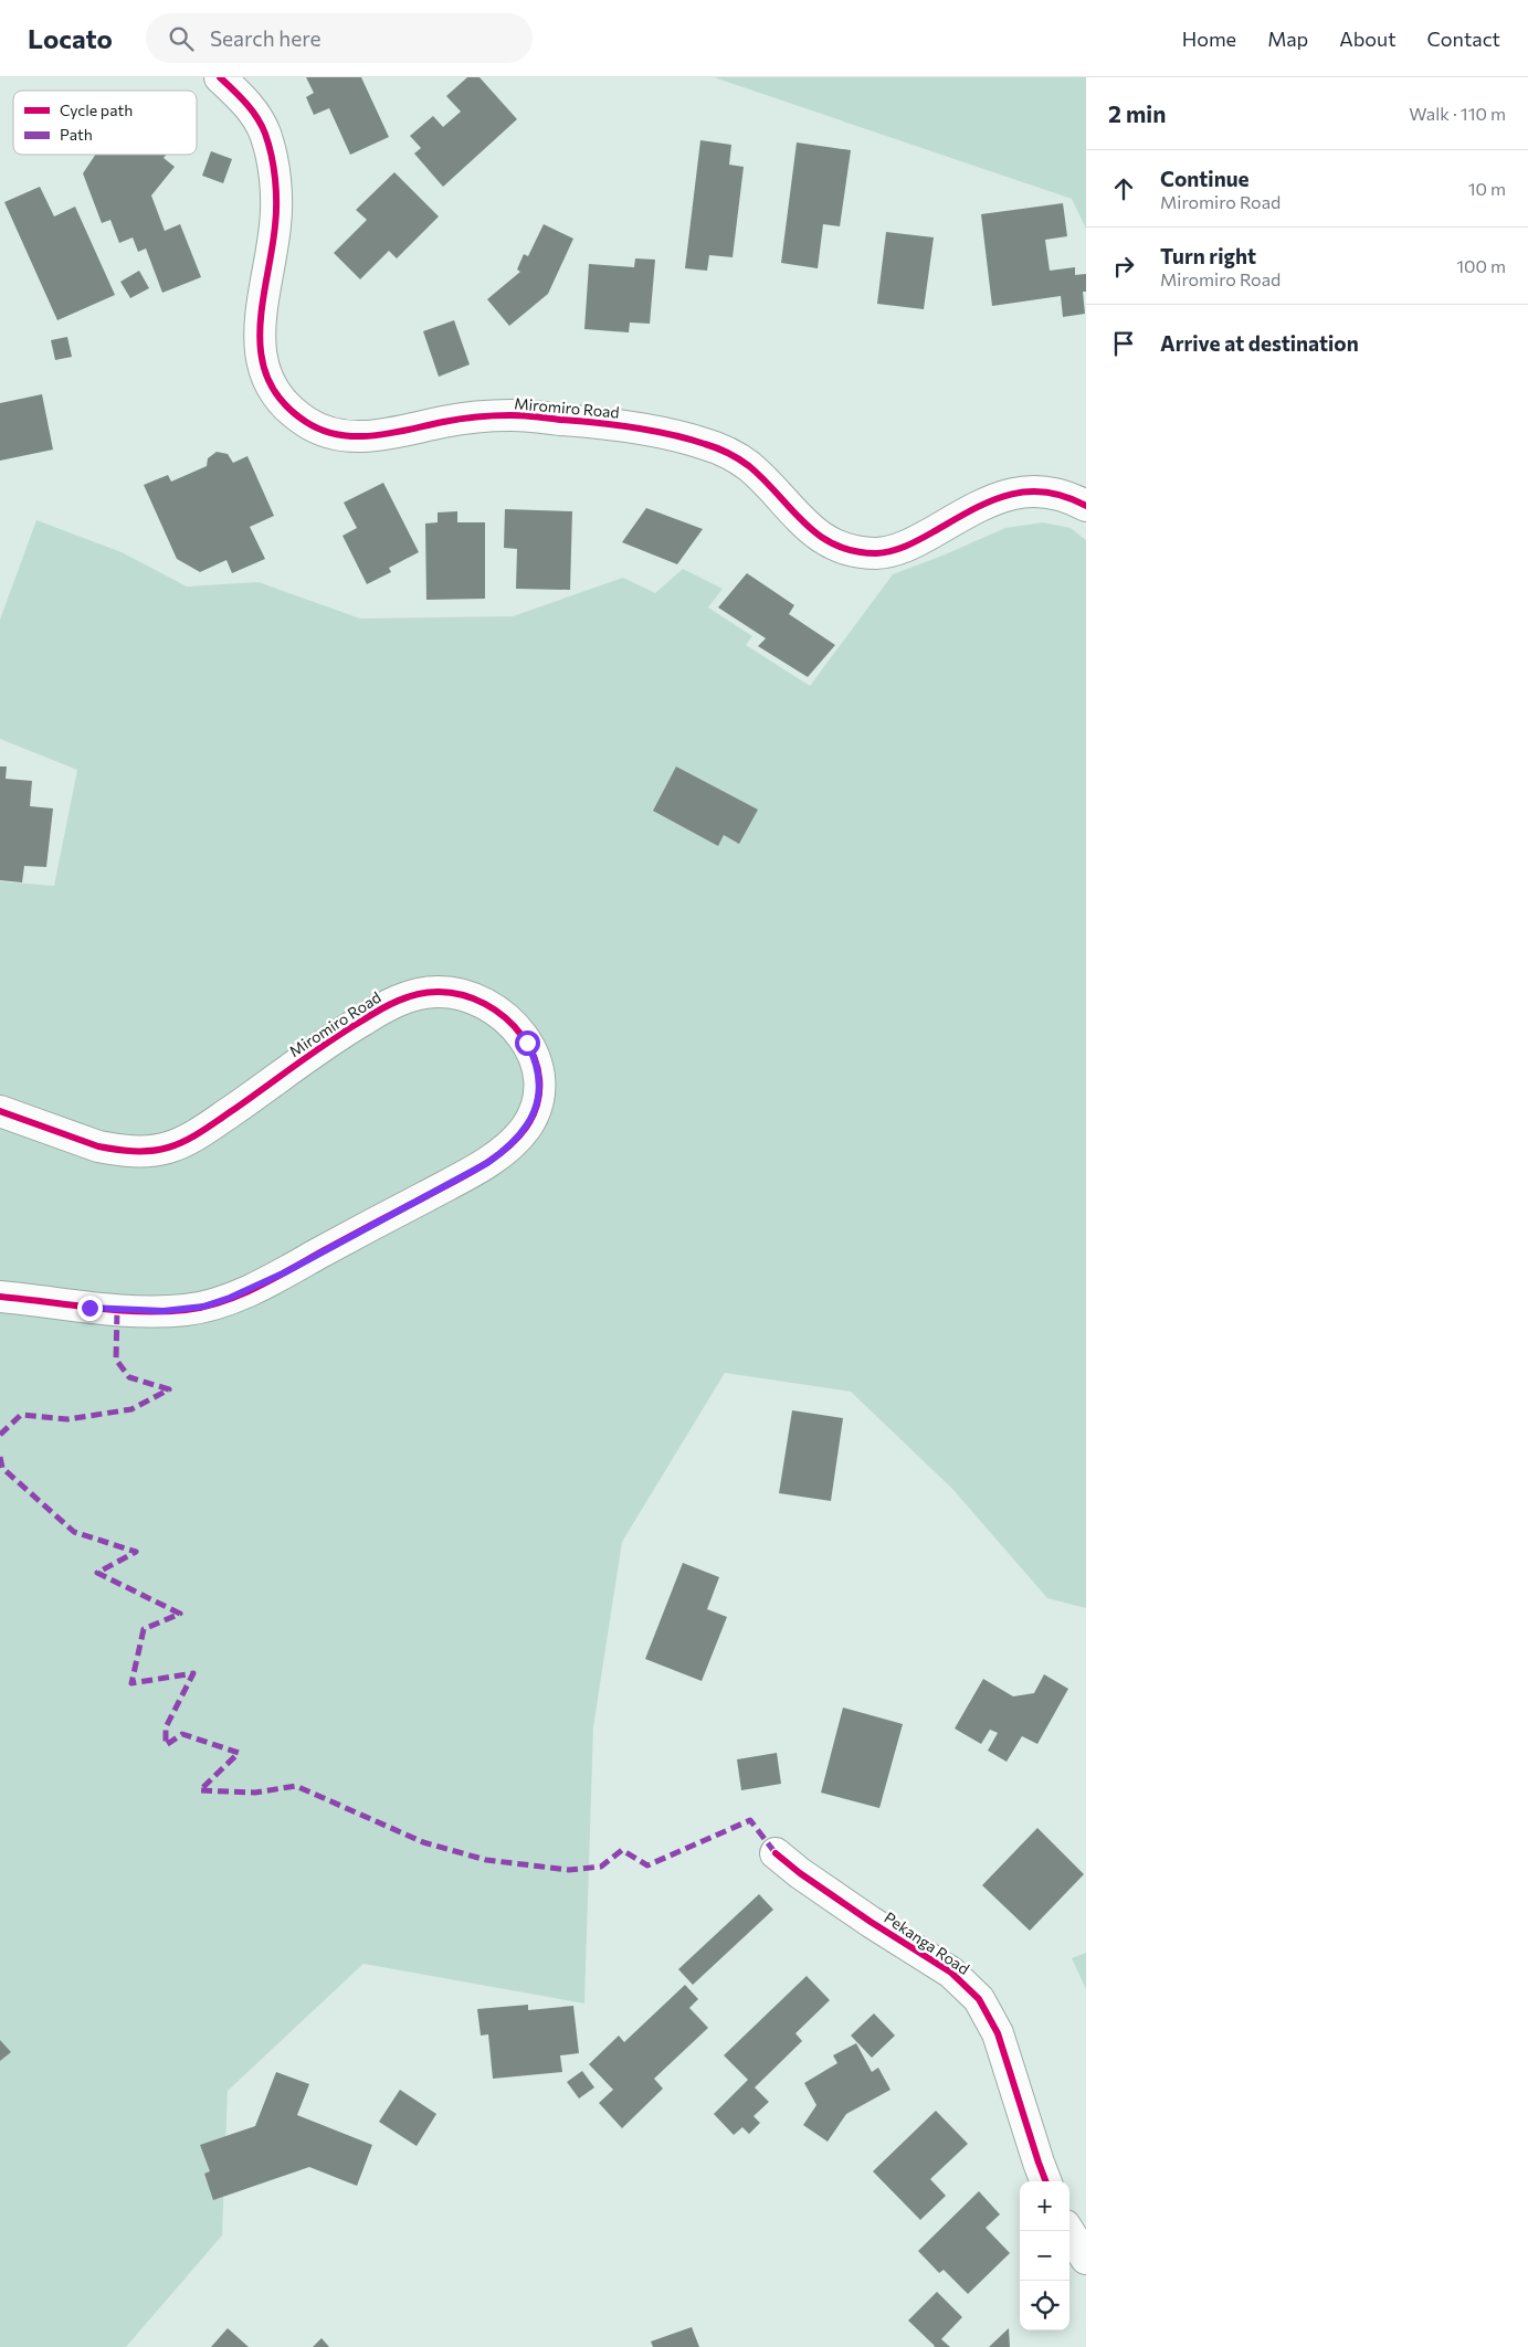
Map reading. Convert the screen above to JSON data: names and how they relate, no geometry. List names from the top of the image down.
{
  "streets": {
    "street": ["Miromiro Road", "Pekanga Road"]
  },
  "legend": ["Cycle path", "Path"],
  "page": {
    "header": "Locato",
    "search": "Search here",
    "nav": [
      "Home",
      "Map",
      "About",
      "Contact"
    ],
    "heading": ["2 min", "Walk · 110 m"],
    "list": [
      ["Continue", "Miromiro Road", "10 m"],
      ["Turn right", "Miromiro Road", "100 m"],
      "Arrive at destination"
    ],
    "map_buttons": ["+", "−"]
  }
}
